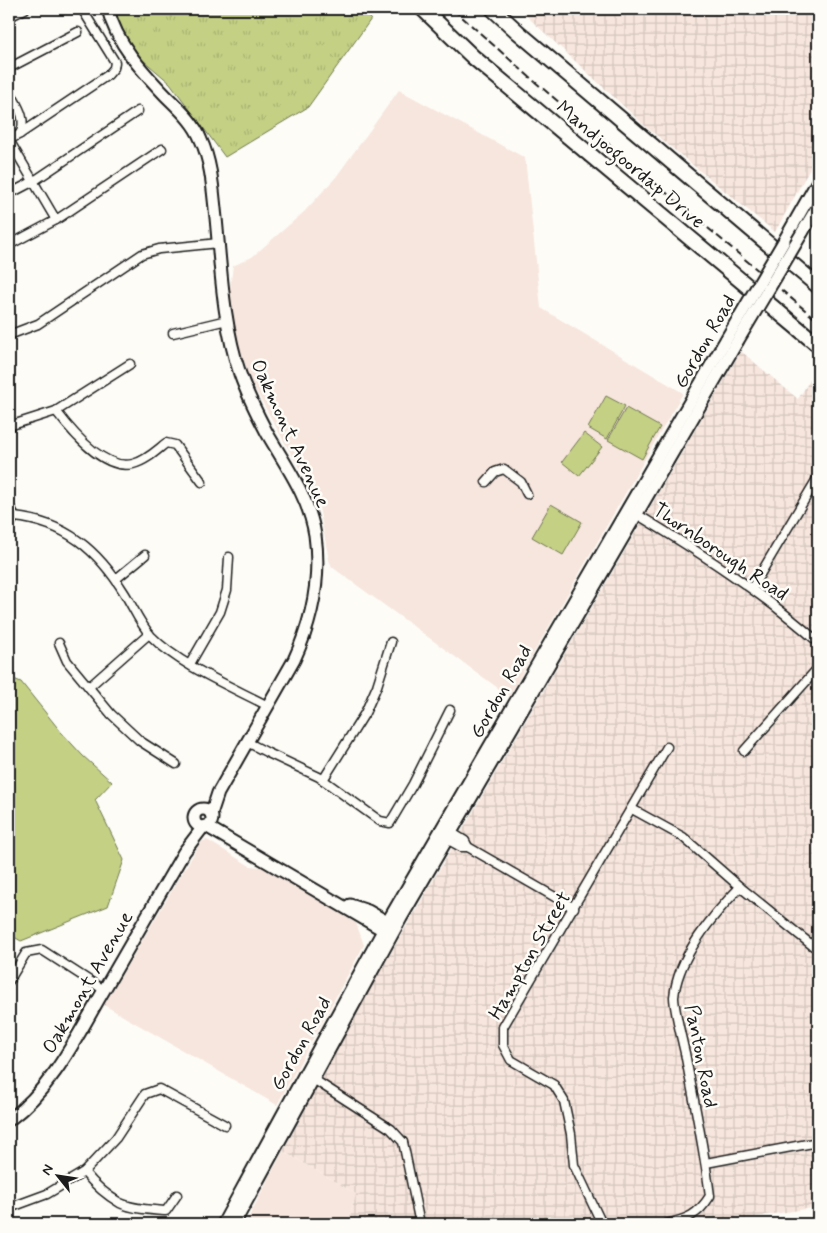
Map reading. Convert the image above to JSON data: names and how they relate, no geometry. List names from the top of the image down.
{
  "streets": {
    "highway": ["Mandjoogoordap Drive"],
    "street": [
      "Gordon Road",
      "Oakmont Avenue",
      "Thornborough Road",
      "Hampton Street",
      "Panton Road"
    ]
  },
  "crossings": [
    ["Gordon Road", "Thornborough Road"]
  ],
  "north": "top left"
}
